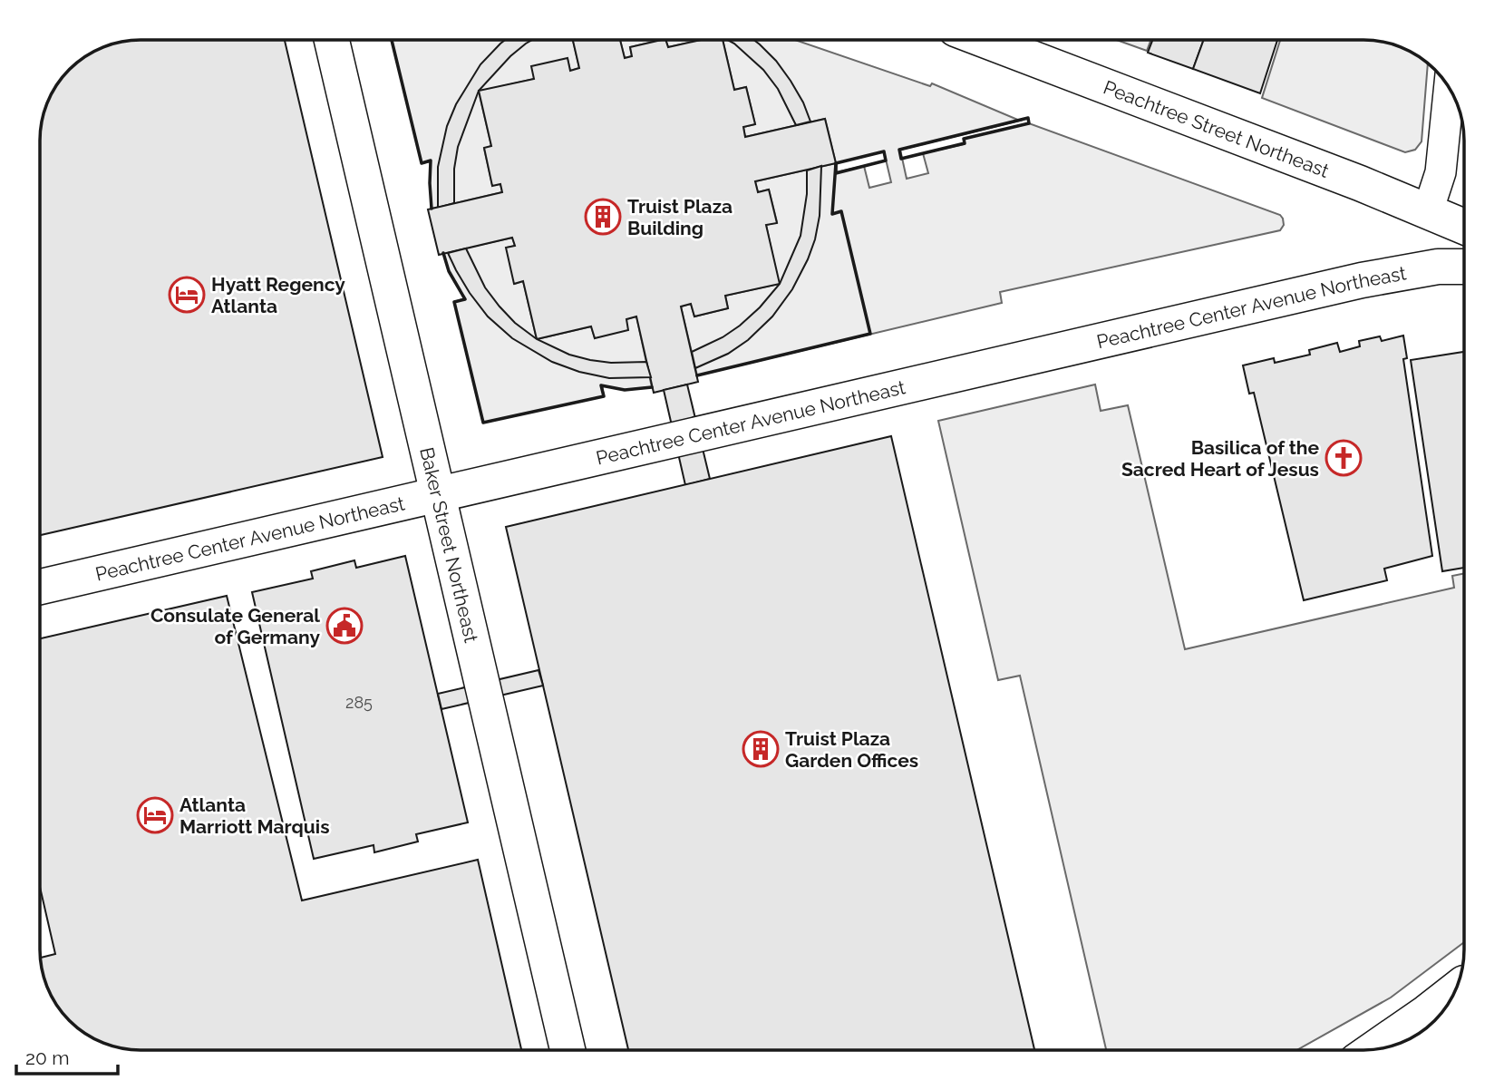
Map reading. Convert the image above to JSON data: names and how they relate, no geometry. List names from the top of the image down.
{
  "streets": {
    "main road": ["Peachtree Street Northeast", "Peachtree Center Avenue Northeast", "Baker Street Northeast"]
  },
  "crossings": [
    ["Peachtree Center Avenue Northeast", "Baker Street Northeast"]
  ],
  "places": {
    "building": ["Truist Plaza Building", "Truist Plaza Garden Offices"],
    "hotel": ["Hyatt Regency Atlanta", "Atlanta Marriott Marquis"],
    "church": ["Basilica of the Sacred Heart of Jesus"],
    "public building": ["Consulate General of Germany"]
  },
  "house_numbers": ["285"],
  "scale_bar": "20 m"
}
